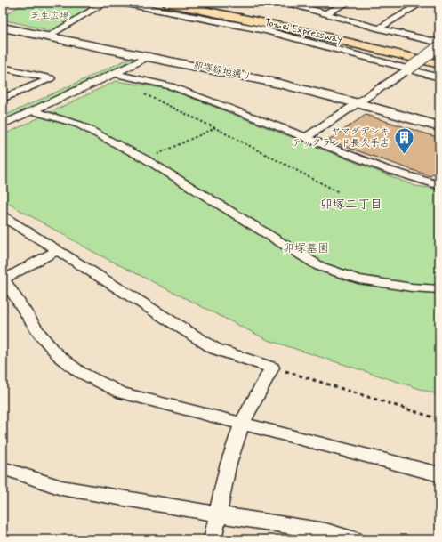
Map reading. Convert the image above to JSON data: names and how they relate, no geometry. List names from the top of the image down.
{
  "streets": {
    "highway": ["Tomei Expressway"],
    "street": ["卯塚緑地通り"]
  },
  "districts": ["卯塚二丁目"],
  "parks": ["芝生広場", "卯塚墓園"],
  "places": {
    "building": ["ヤマダデンキ テックランド長久手店"]
  }
}
